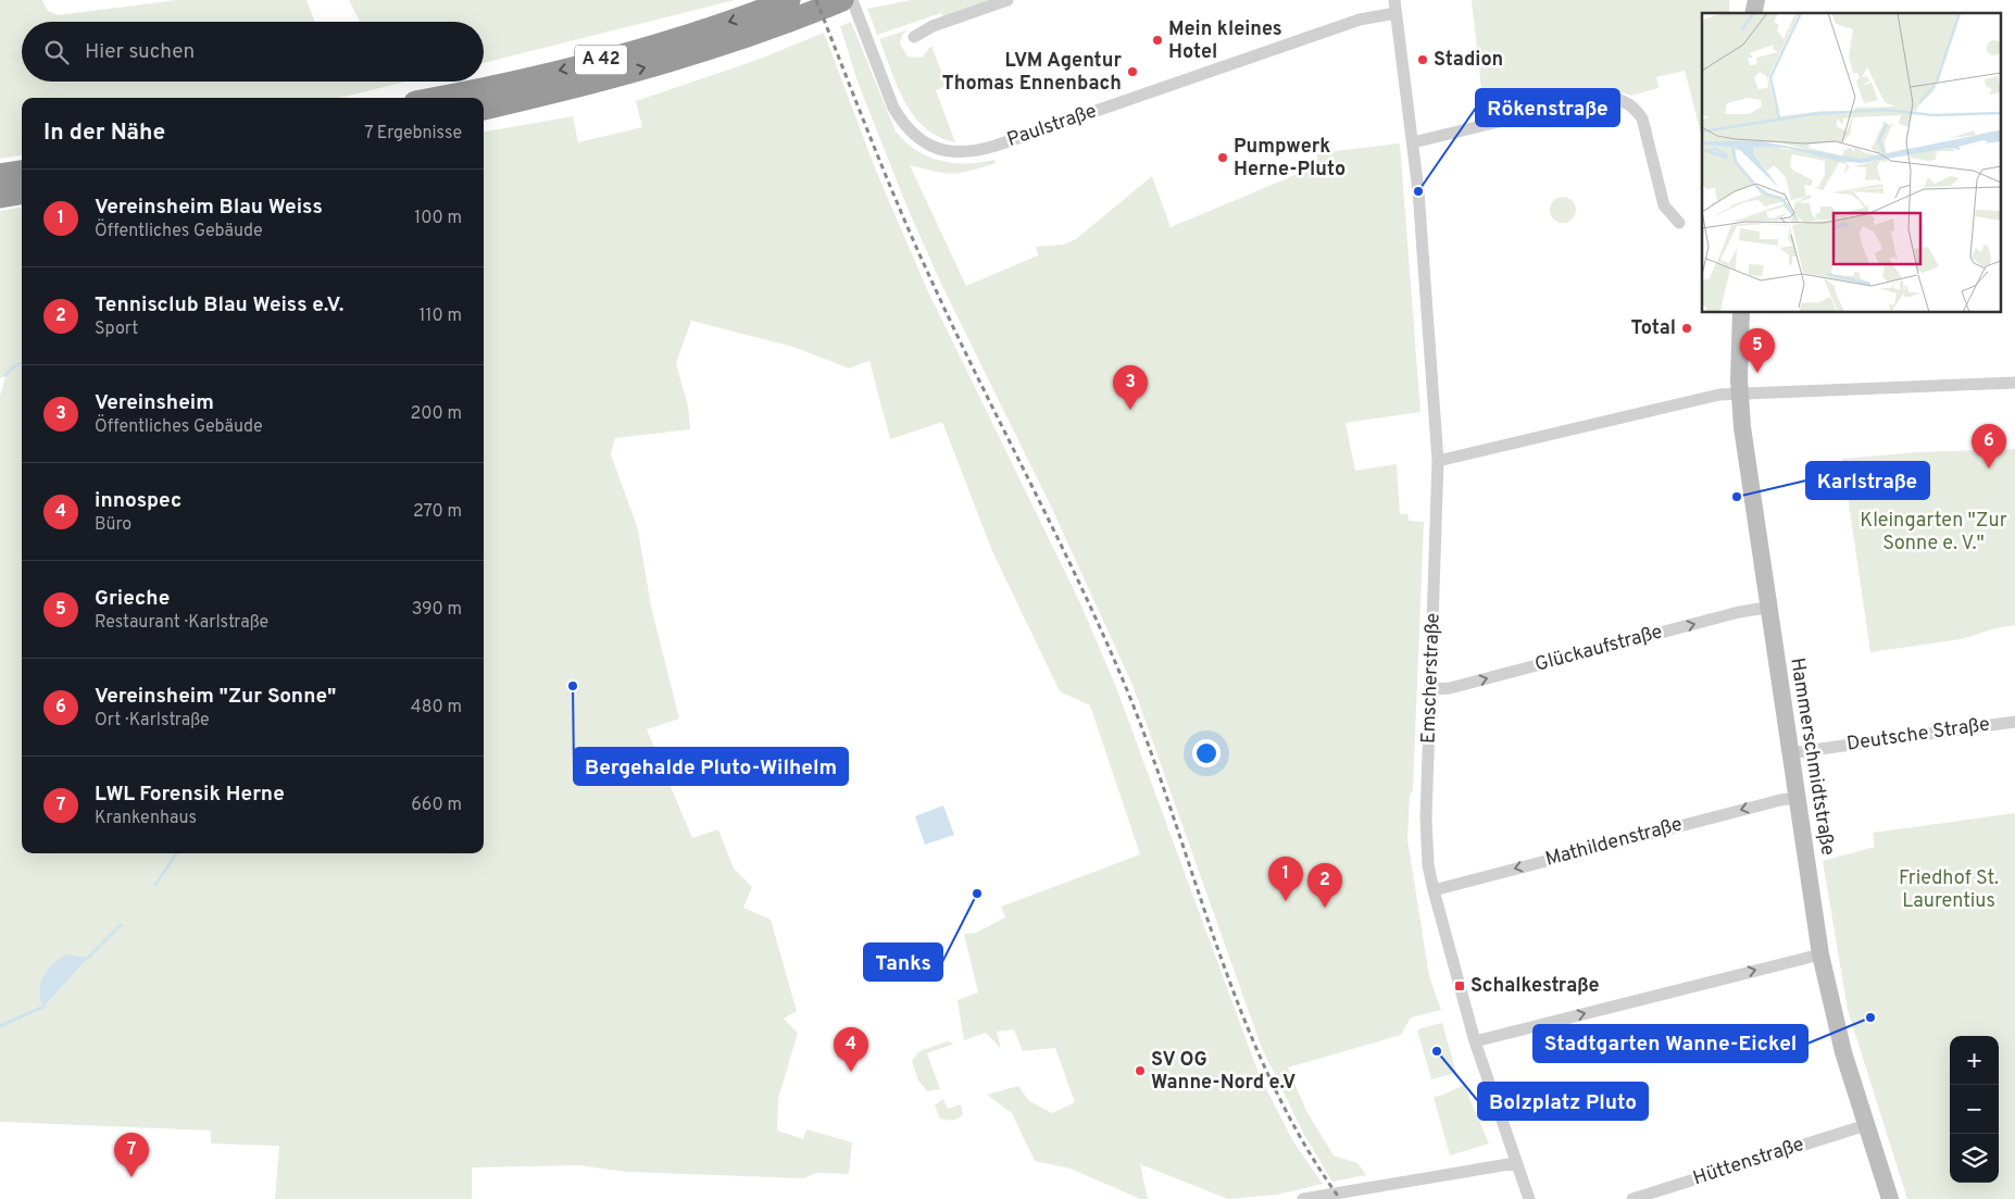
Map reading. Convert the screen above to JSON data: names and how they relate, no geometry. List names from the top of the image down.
{
  "streets": {
    "highway": ["A 42"],
    "main road": ["Hammerschmidtstraße"],
    "street": [
      "Paulstraße",
      "Glückaufstraße",
      "Emscherstraße",
      "Deutsche Straße",
      "Mathildenstraße",
      "Hüttenstraße"
    ]
  },
  "crossings": [
    ["Paulstraße", "Emscherstraße"],
    ["Glückaufstraße", "Emscherstraße"],
    ["Glückaufstraße", "Hammerschmidtstraße"],
    ["Emscherstraße", "Mathildenstraße"],
    ["Deutsche Straße", "Hammerschmidtstraße"],
    ["Hammerschmidtstraße", "Mathildenstraße"],
    ["Hammerschmidtstraße", "Hüttenstraße"]
  ],
  "one_way": ["Glückaufstraße", "Mathildenstraße"],
  "parks": ["Kleingarten \"Zur Sonne e. V.\"", "Friedhof St. Laurentius"],
  "places": {
    "other": [
      "Mein kleines Hotel",
      "Stadion",
      "LVM Agentur Thomas Ennenbach",
      "Pumpwerk Herne-Pluto",
      "Rökenstraße",
      "Total",
      "Karlstraße",
      "Bergehalde Pluto-Wilhelm",
      "Tanks",
      "Stadtgarten Wanne-Eickel",
      "Bolzplatz Pluto",
      "SV OG Wanne-Nord e.V"
    ],
    "transit": ["Schalkestraße"]
  },
  "page": {
    "search": "Hier suchen",
    "heading": ["In der Nähe", "7 Ergebnisse"],
    "list": [
      {
        "mark": "1",
        "name": "Vereinsheim Blau Weiss",
        "note": "Öffentliches Gebäude",
        "value": "100 m"
      },
      {
        "mark": "2",
        "name": "Tennisclub Blau Weiss e.V.",
        "note": "Sport",
        "value": "110 m"
      },
      {
        "mark": "3",
        "name": "Vereinsheim",
        "note": "Öffentliches Gebäude",
        "value": "200 m"
      },
      {
        "mark": "4",
        "name": "innospec",
        "note": "Büro",
        "value": "270 m"
      },
      {
        "mark": "5",
        "name": "Grieche",
        "note": "Restaurant · Karlstraße",
        "value": "390 m"
      },
      {
        "mark": "6",
        "name": "Vereinsheim \"Zur Sonne\"",
        "note": "Ort · Karlstraße",
        "value": "480 m"
      },
      {
        "mark": "7",
        "name": "LWL Forensik Herne",
        "note": "Krankenhaus",
        "value": "660 m"
      }
    ],
    "pins": [
      "5",
      "3",
      "6",
      "1",
      "2",
      "4",
      "7"
    ],
    "map_buttons": ["+", "−"]
  }
}
